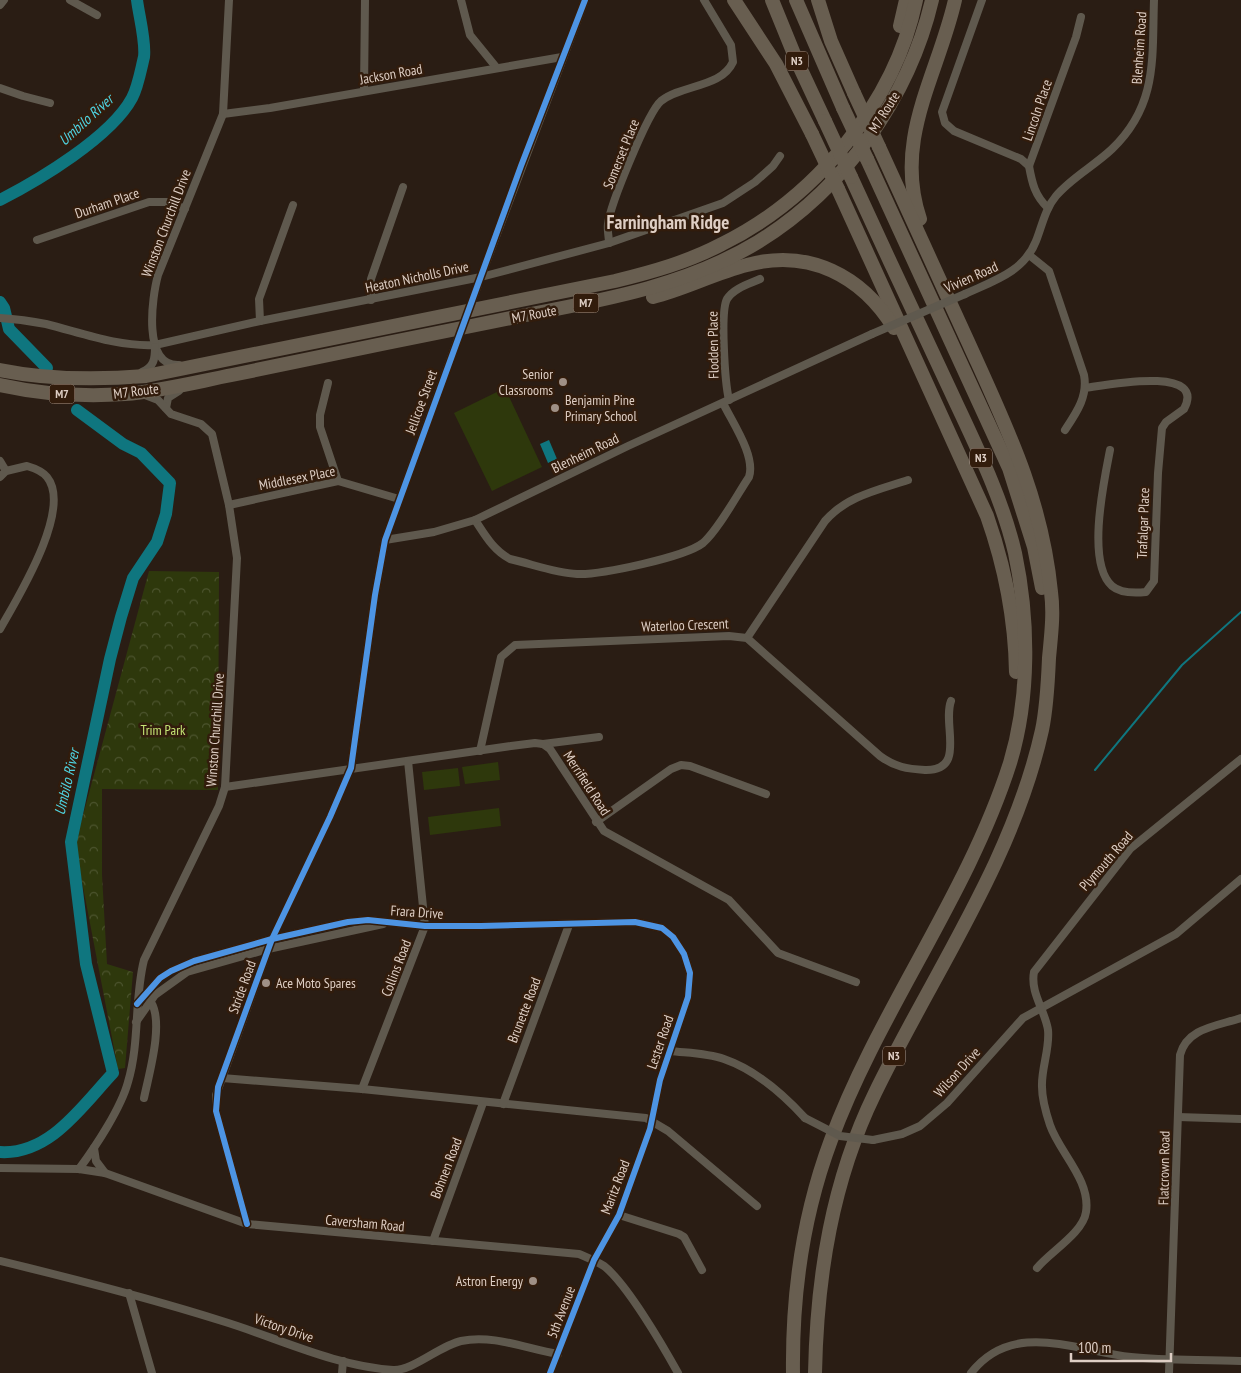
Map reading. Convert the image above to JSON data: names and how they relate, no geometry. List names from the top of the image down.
{
  "streets": {
    "highway": ["N3", "M7 Route", "M7"],
    "street": [
      "Blenheim Road",
      "Jackson Road",
      "Lincoln Place",
      "Somerset Place",
      "Durham Place",
      "Winston Churchill Drive",
      "Heaton Nicholls Drive",
      "Vivien Road",
      "Flodden Place",
      "Jellicoe Street",
      "Middlesex Place",
      "Trafalgar Place",
      "Waterloo Crescent",
      "Merrifield Road",
      "Plymouth Road",
      "Frara Drive",
      "Collins Road",
      "Stride Road",
      "Brunette Road",
      "Lester Road",
      "Wilson Drive",
      "Bohnen Road",
      "Flatcrown Road",
      "Maritz Road",
      "Caversham Road",
      "5th Avenue",
      "Victory Drive"
    ]
  },
  "crossings": [
    ["Blenheim Road", "Vivien Road"],
    ["Blenheim Road", "Flodden Place"],
    ["Blenheim Road", "Jellicoe Street"],
    ["Jackson Road", "Winston Churchill Drive"],
    ["Jackson Road", "Jellicoe Street"],
    ["M7 Route", "Winston Churchill Drive"],
    ["Somerset Place", "Heaton Nicholls Drive"],
    ["Durham Place", "Winston Churchill Drive"],
    ["Winston Churchill Drive", "Heaton Nicholls Drive"],
    ["Winston Churchill Drive", "Middlesex Place"],
    ["Winston Churchill Drive", "Frara Drive"],
    ["Winston Churchill Drive", "Caversham Road"],
    ["Heaton Nicholls Drive", "Jellicoe Street"],
    ["Jellicoe Street", "Middlesex Place"],
    ["Jellicoe Street", "Stride Road"],
    ["Plymouth Road", "Wilson Drive"],
    ["Frara Drive", "Collins Road"],
    ["Frara Drive", "Stride Road"],
    ["Frara Drive", "Brunette Road"],
    ["Frara Drive", "Lester Road"],
    ["Stride Road", "Caversham Road"],
    ["Lester Road", "Wilson Drive"],
    ["Lester Road", "Maritz Road"],
    ["Bohnen Road", "Caversham Road"],
    ["Maritz Road", "Caversham Road"],
    ["Maritz Road", "5th Avenue"],
    ["Caversham Road", "5th Avenue"],
    ["5th Avenue", "Victory Drive"]
  ],
  "districts": ["Farningham Ridge"],
  "water": ["Umbilo River"],
  "parks": ["Trim Park"],
  "places": [
    "Senior Classrooms",
    "Benjamin Pine Primary School",
    "Ace Moto Spares",
    "Astron Energy"
  ],
  "scale_bar": "100 m"
}
